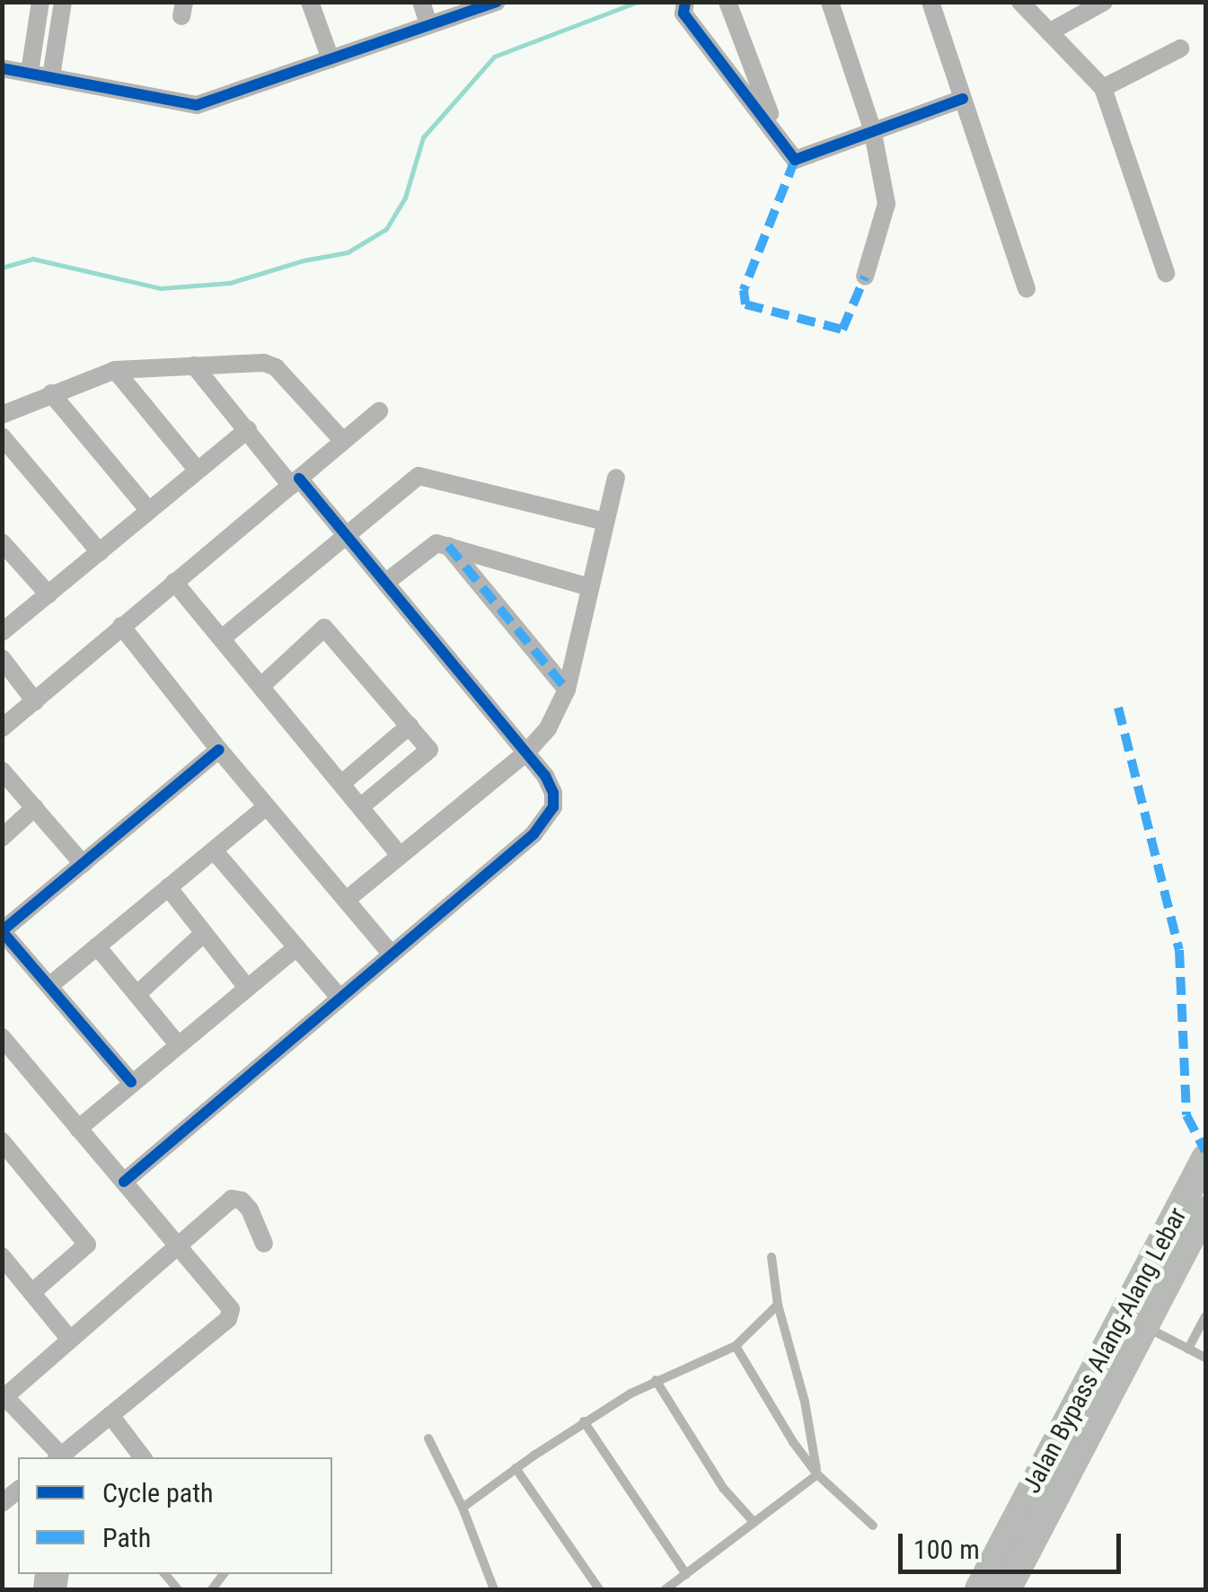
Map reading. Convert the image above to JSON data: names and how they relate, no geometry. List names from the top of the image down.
{
  "streets": {
    "highway": ["Jalan Bypass Alang-Alang Lebar"]
  },
  "legend": ["Cycle path", "Path"],
  "scale_bar": "100 m"
}
